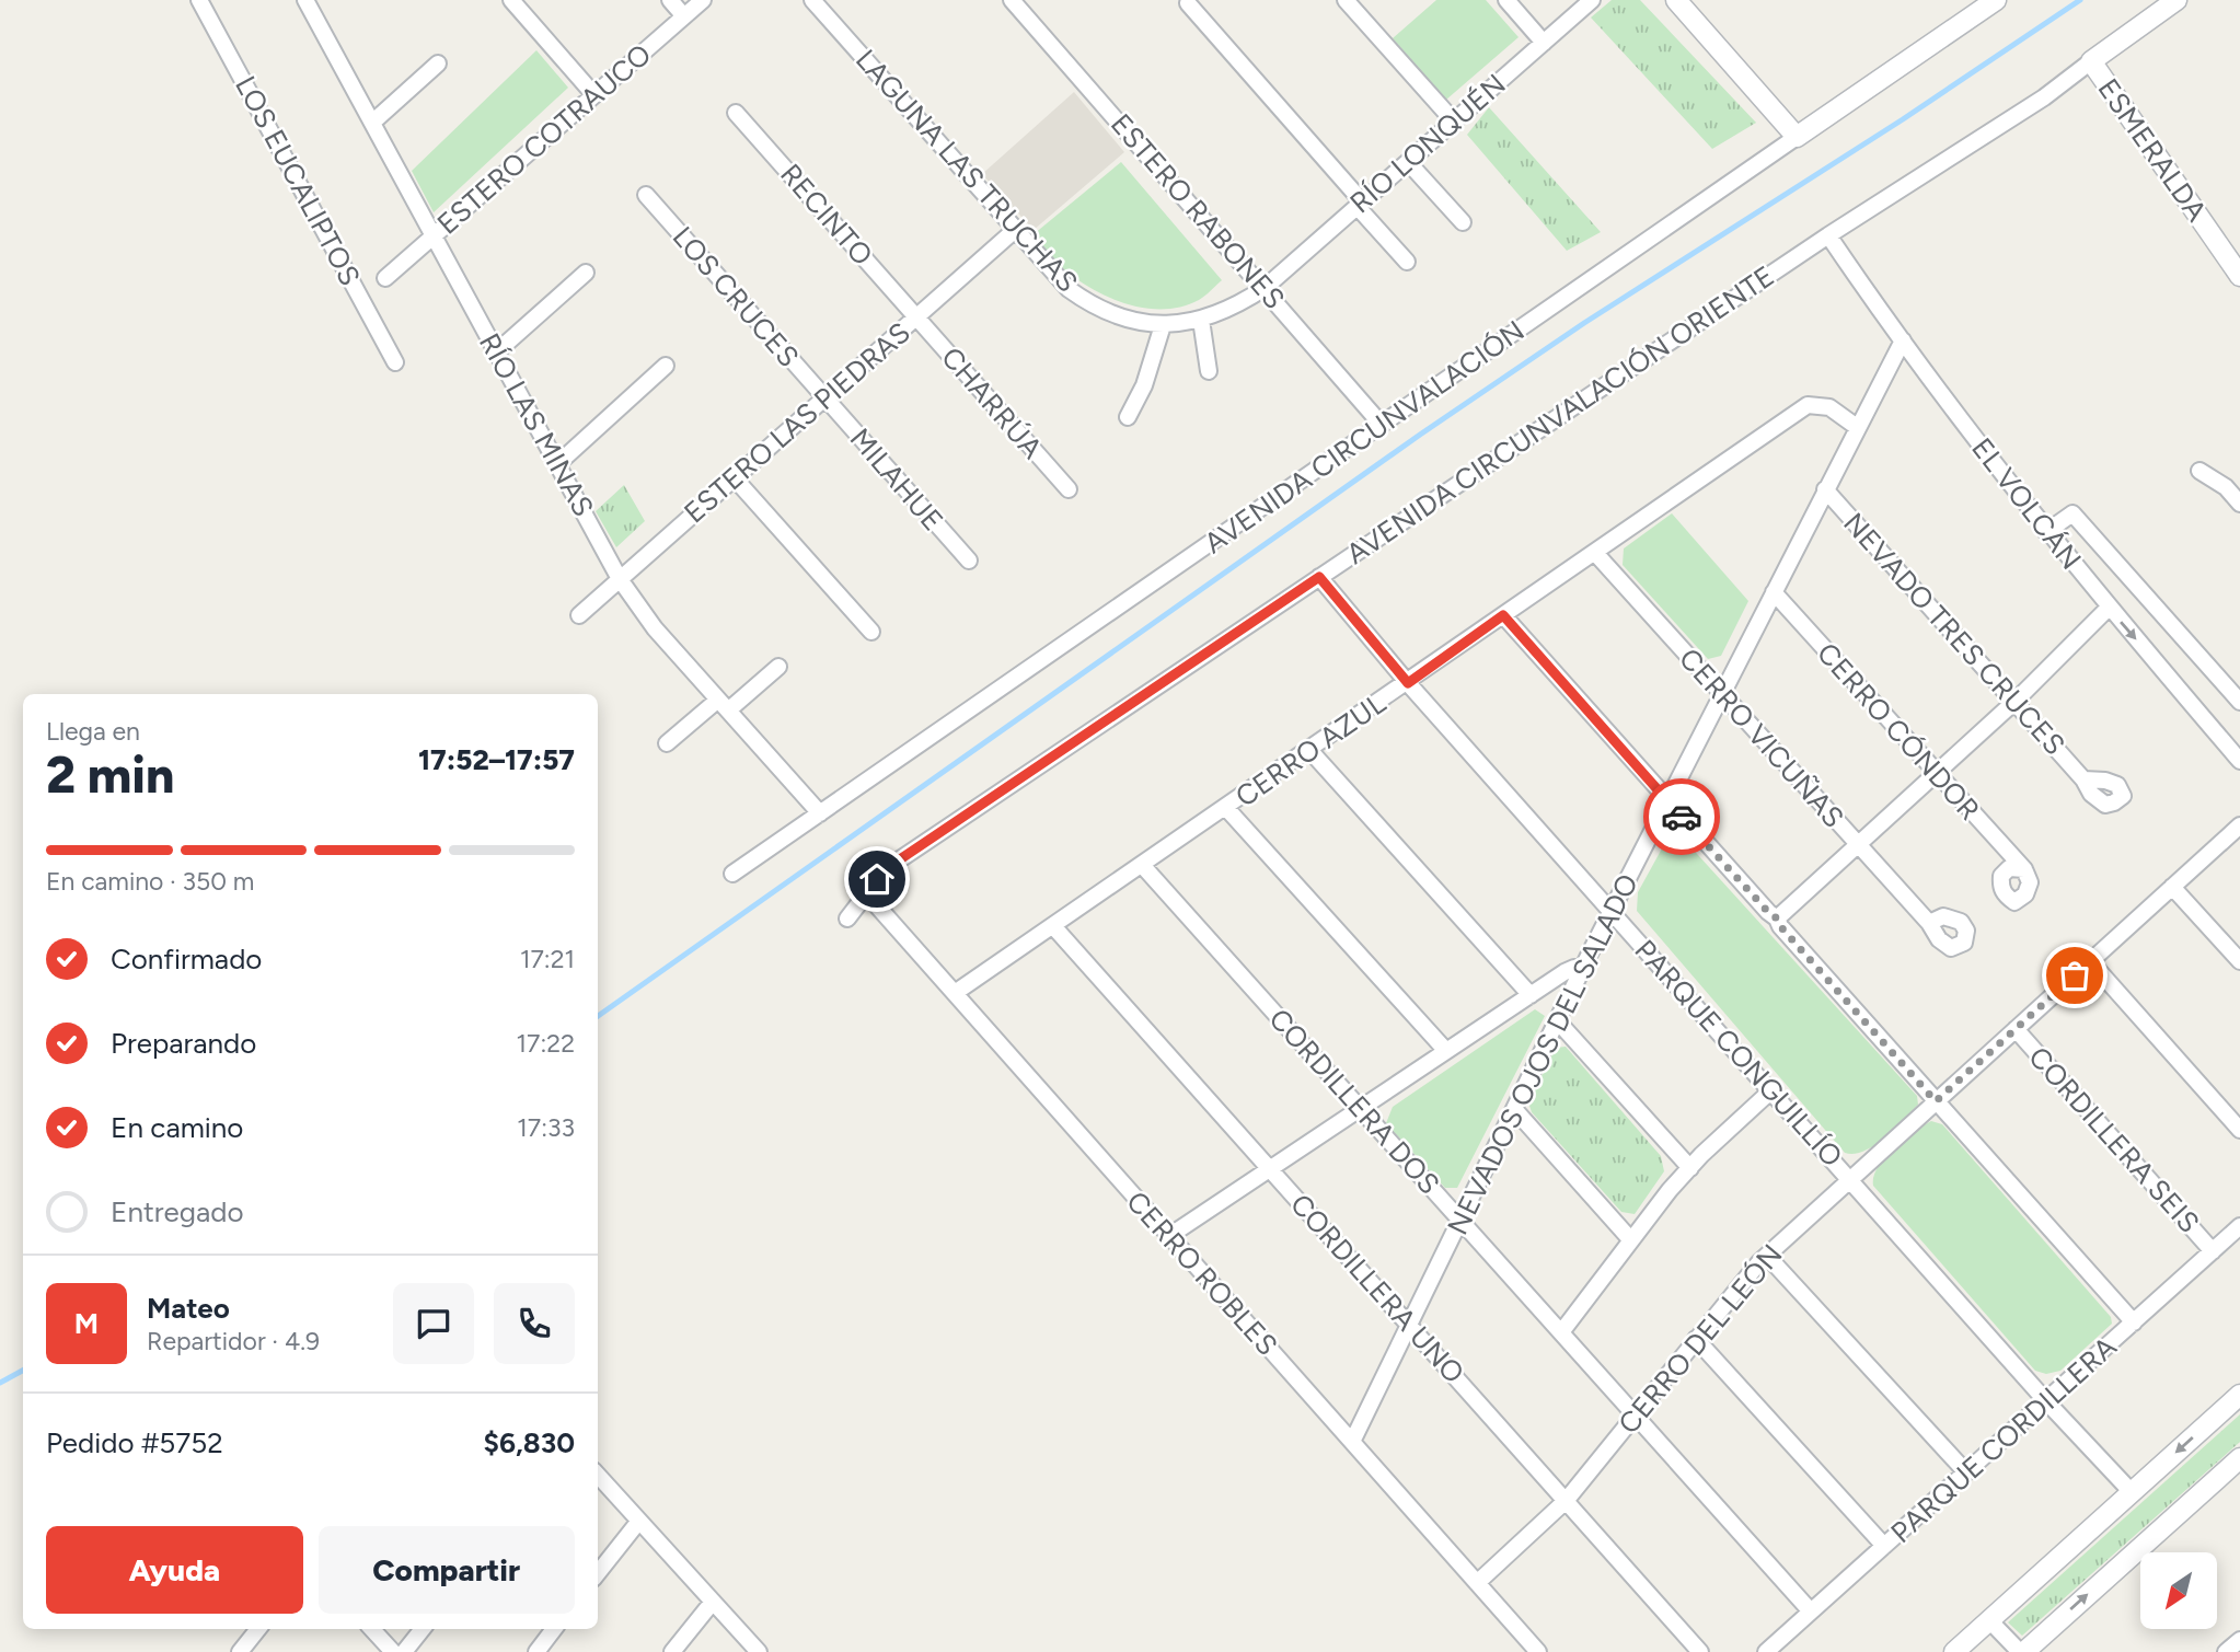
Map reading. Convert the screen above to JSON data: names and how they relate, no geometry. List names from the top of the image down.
{
  "streets": {
    "street": [
      "ESTERO COTRAUCO",
      "RÍO LONQUÉN",
      "ESMERALDA",
      "LAGUNA LAS TRUCHAS",
      "LOS EUCALIPTOS",
      "ESTERO RABONES",
      "RECINTO",
      "LOS CRUCES",
      "CHARRÚA",
      "AVENIDA CIRCUNVALACIÓN ORIENTE",
      "ESTERO LAS PIEDRAS",
      "RÍO LAS MINAS",
      "AVENIDA CIRCUNVALACIÓN",
      "MILAHUE",
      "EL VOLCÁN",
      "NEVADO TRES CRUCES",
      "CERRO CÓNDOR",
      "CERRO VICUÑAS",
      "CERRO AZUL",
      "PARQUE CONGUILLÍO",
      "NEVADOS OJOS DEL SALADO",
      "CORDILLERA DOS",
      "CORDILLERA SEIS",
      "CERRO ROBLES",
      "CORDILLERA UNO",
      "CERRO DEL LEÓN",
      "PARQUE CORDILLERA"
    ]
  },
  "crossings": [
    ["ESTERO COTRAUCO", "RÍO LAS MINAS"],
    ["RÍO LONQUÉN", "LAGUNA LAS TRUCHAS"],
    ["RÍO LONQUÉN", "ESTERO RABONES"],
    ["LAGUNA LAS TRUCHAS", "ESTERO RABONES"],
    ["LAGUNA LAS TRUCHAS", "ESTERO LAS PIEDRAS"],
    ["ESTERO RABONES", "AVENIDA CIRCUNVALACIÓN"],
    ["RECINTO", "CHARRÚA"],
    ["RECINTO", "ESTERO LAS PIEDRAS"],
    ["LOS CRUCES", "ESTERO LAS PIEDRAS"],
    ["LOS CRUCES", "MILAHUE"],
    ["CHARRÚA", "ESTERO LAS PIEDRAS"],
    ["AVENIDA CIRCUNVALACIÓN ORIENTE", "EL VOLCÁN"],
    ["AVENIDA CIRCUNVALACIÓN ORIENTE", "PARQUE CONGUILLÍO"],
    ["AVENIDA CIRCUNVALACIÓN ORIENTE", "CERRO ROBLES"],
    ["ESTERO LAS PIEDRAS", "RÍO LAS MINAS"],
    ["ESTERO LAS PIEDRAS", "MILAHUE"],
    ["RÍO LAS MINAS", "AVENIDA CIRCUNVALACIÓN"],
    ["EL VOLCÁN", "NEVADOS OJOS DEL SALADO"],
    ["NEVADO TRES CRUCES", "NEVADOS OJOS DEL SALADO"],
    ["CERRO CÓNDOR", "NEVADOS OJOS DEL SALADO"],
    ["CERRO VICUÑAS", "CERRO AZUL"],
    ["CERRO VICUÑAS", "NEVADOS OJOS DEL SALADO"],
    ["CERRO AZUL", "PARQUE CONGUILLÍO"],
    ["CERRO AZUL", "NEVADOS OJOS DEL SALADO"],
    ["CERRO AZUL", "CORDILLERA DOS"],
    ["CERRO AZUL", "CERRO ROBLES"],
    ["CERRO AZUL", "CORDILLERA UNO"],
    ["PARQUE CONGUILLÍO", "NEVADOS OJOS DEL SALADO"],
    ["PARQUE CONGUILLÍO", "CERRO DEL LEÓN"],
    ["PARQUE CONGUILLÍO", "PARQUE CORDILLERA"],
    ["NEVADOS OJOS DEL SALADO", "CORDILLERA DOS"],
    ["NEVADOS OJOS DEL SALADO", "CERRO ROBLES"],
    ["NEVADOS OJOS DEL SALADO", "CORDILLERA UNO"],
    ["CORDILLERA DOS", "CERRO DEL LEÓN"],
    ["CORDILLERA DOS", "PARQUE CORDILLERA"],
    ["CORDILLERA SEIS", "CERRO DEL LEÓN"],
    ["CORDILLERA SEIS", "PARQUE CORDILLERA"],
    ["CERRO ROBLES", "CERRO DEL LEÓN"],
    ["CORDILLERA UNO", "CERRO DEL LEÓN"]
  ],
  "north": "bottom left",
  "page": {
    "heading": ["2 min", "Llega en", "17:52–17:57"],
    "panel": [
      "Mateo",
      "Repartidor · 4.9",
      "Pedido #5752",
      "$6,830"
    ],
    "bar": "En camino · 350 m",
    "list": [
      ["Confirmado", "17:21"],
      ["Preparando", "17:22"],
      ["En camino", "17:33"],
      "Entregado"
    ],
    "round": "M",
    "buttons": ["Ayuda", "Compartir"]
  }
}
